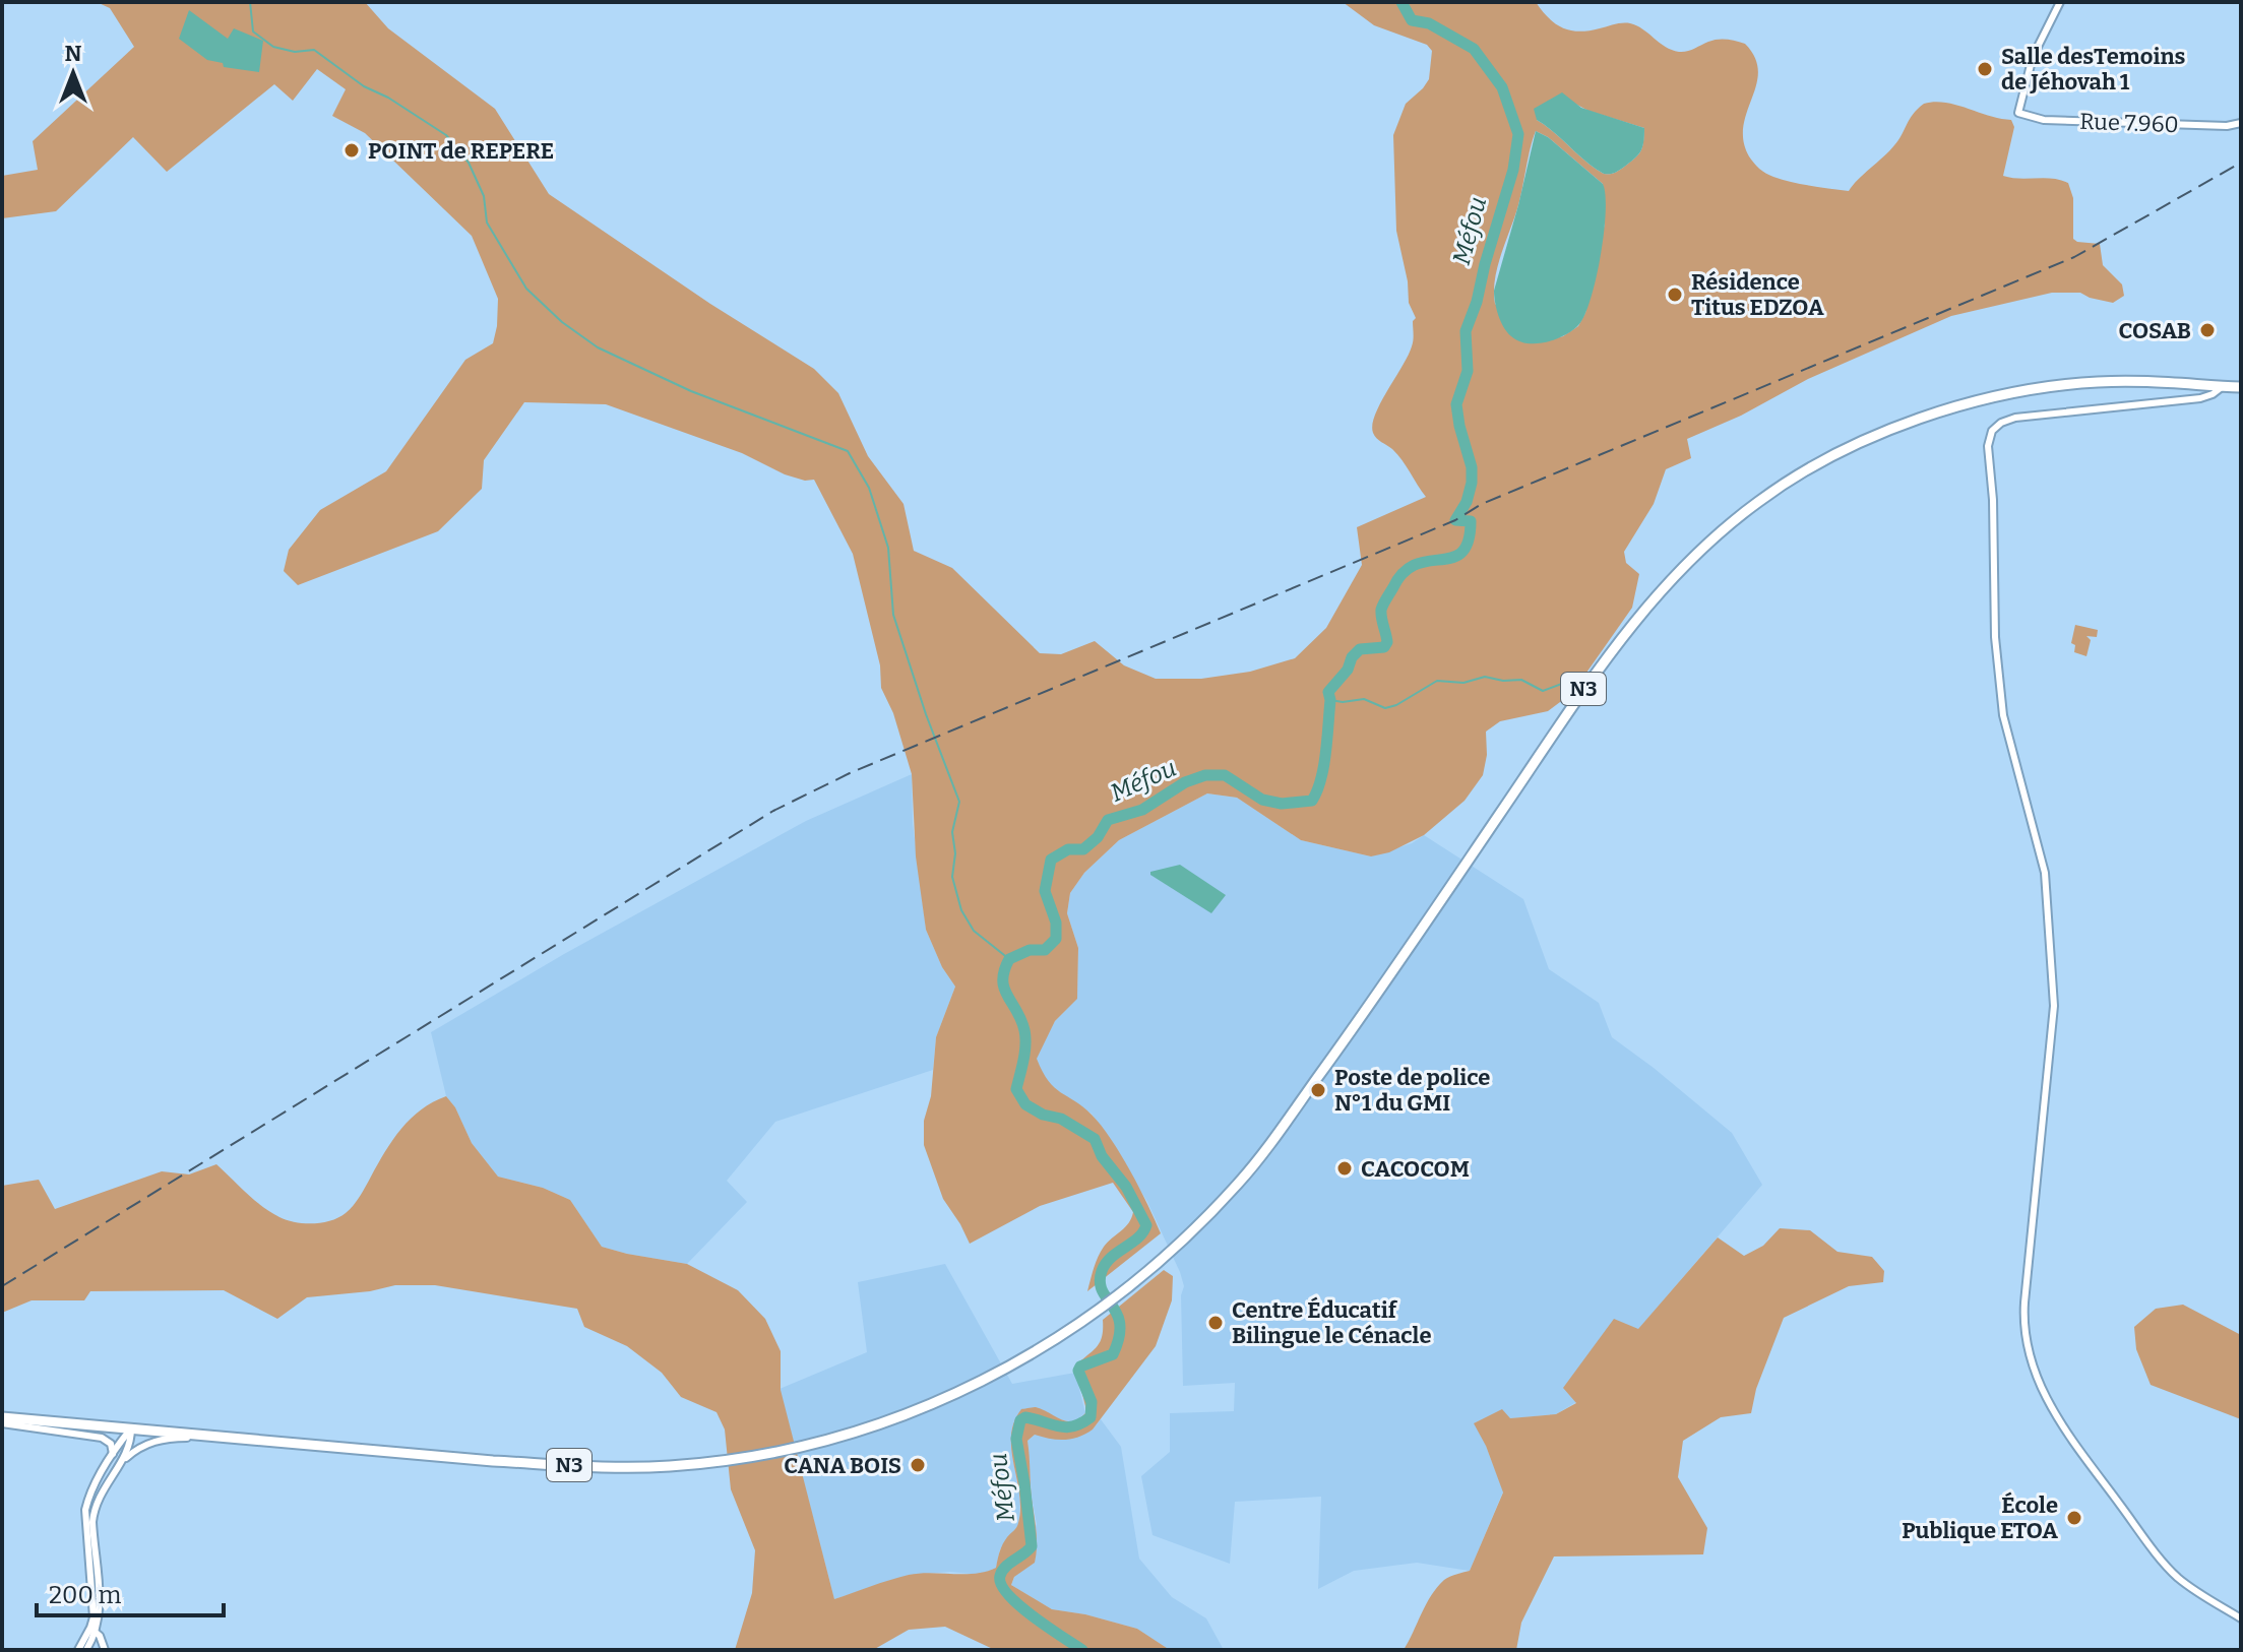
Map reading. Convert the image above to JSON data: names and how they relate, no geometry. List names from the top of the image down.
{
  "streets": {
    "highway": ["N3"],
    "street": ["Rue 7.960"]
  },
  "water": ["Méfou"],
  "places": [
    "Salle desTemoins de Jéhovah 1",
    "POINT de REPERE",
    "Résidence Titus EDZOA",
    "COSAB",
    "Poste de police N°1 du GMI",
    "CACOCOM",
    "Centre Éducatif Bilingue le Cénacle",
    "CANA BOIS",
    "École Publique ETOA"
  ],
  "scale_bar": "200 m",
  "north": "top"
}
